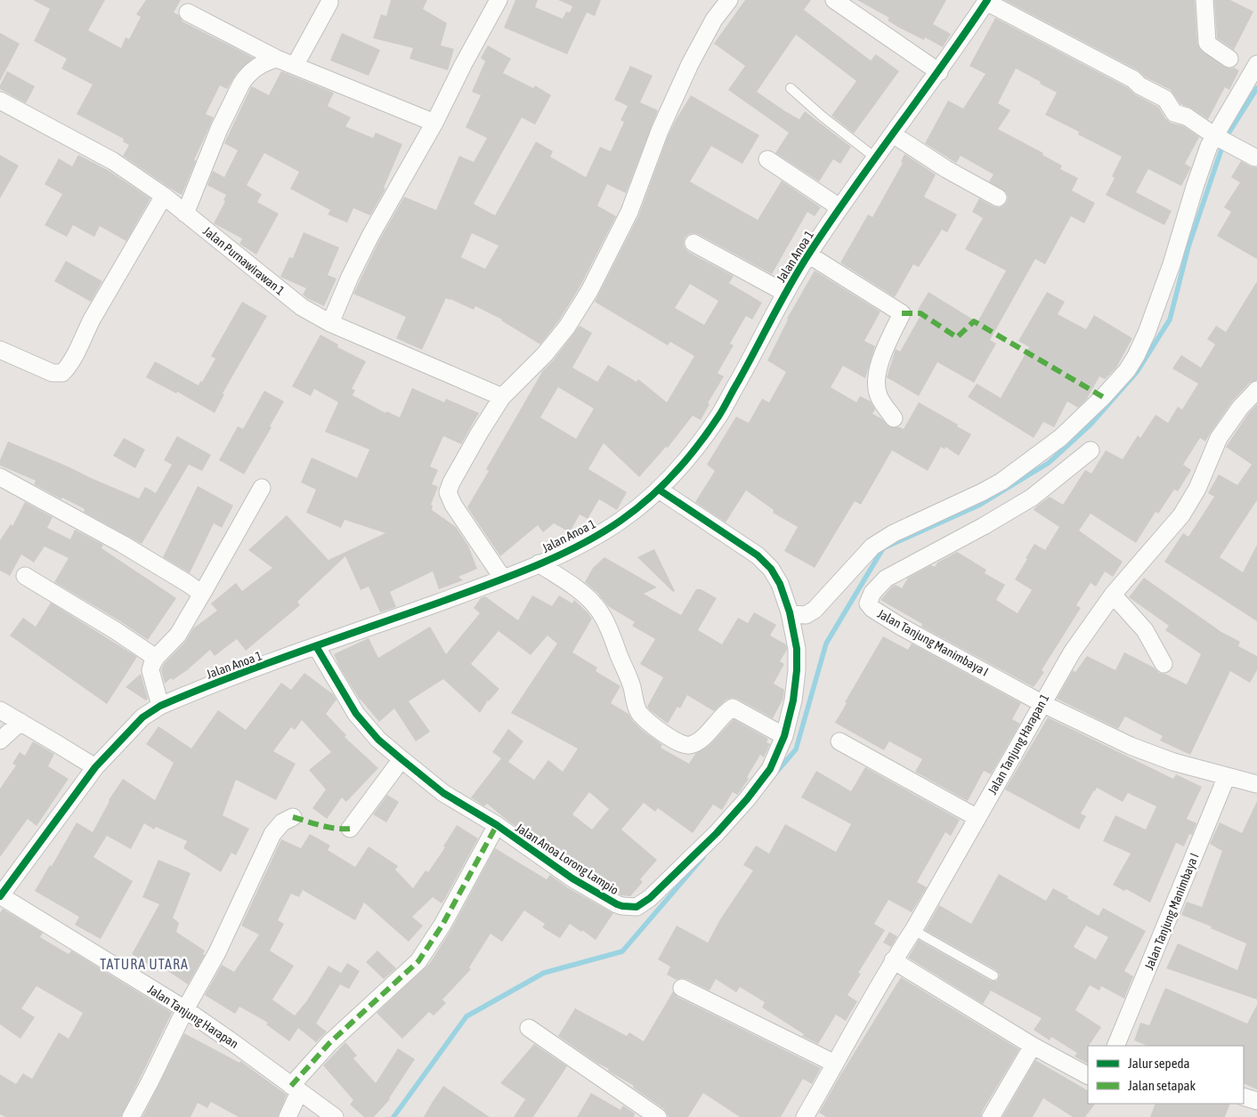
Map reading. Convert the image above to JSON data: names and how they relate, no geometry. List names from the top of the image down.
{
  "streets": {
    "street": [
      "Jalan Anoa 1",
      "Jalan Purnawirawan 1",
      "Jalan Tanjung Manimbaya I",
      "Jalan Tanjung Harapan 1",
      "Jalan Anoa Lorong Lampio",
      "Jalan Tanjung Harapan"
    ]
  },
  "crossings": [
    ["Jalan Anoa 1", "Jalan Anoa Lorong Lampio"],
    ["Jalan Anoa 1", "Jalan Tanjung Harapan"],
    ["Jalan Tanjung Manimbaya I", "Jalan Tanjung Harapan 1"]
  ],
  "districts": ["TATURA UTARA"],
  "legend": ["Jalur sepeda", "Jalan setapak"]
}
